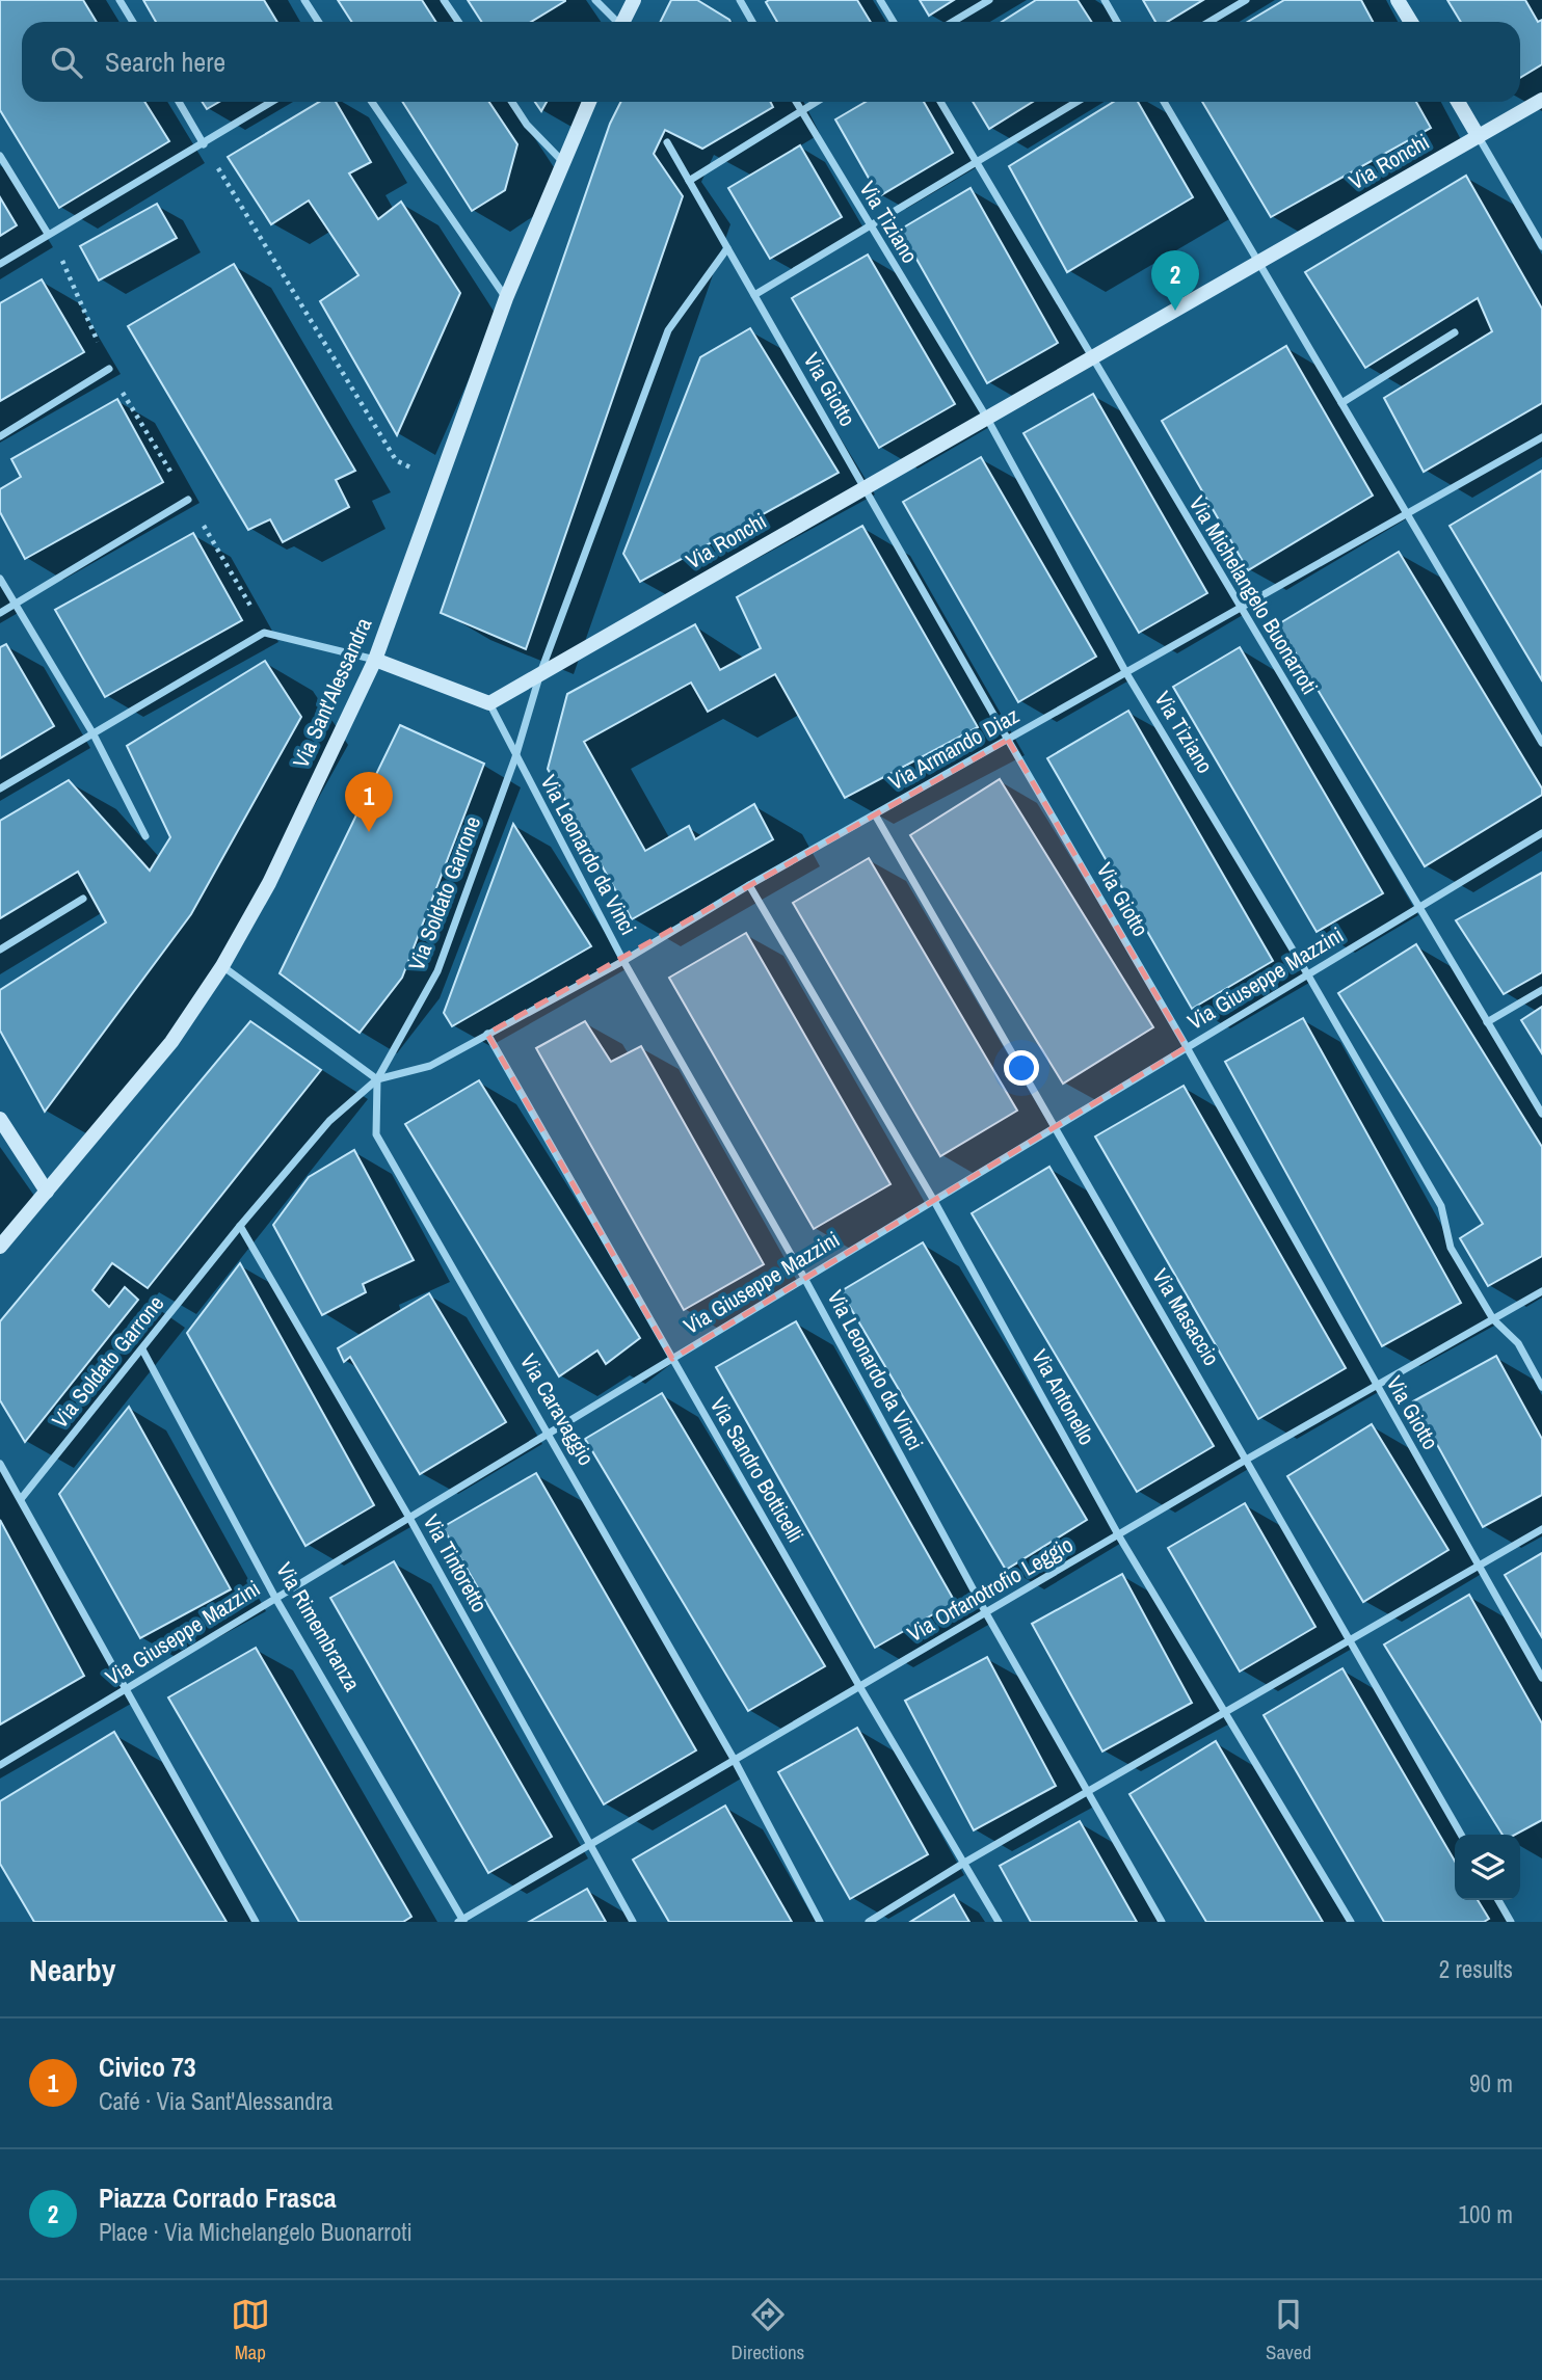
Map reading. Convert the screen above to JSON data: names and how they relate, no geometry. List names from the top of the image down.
{
  "streets": {
    "street": [
      "Via Ronchi",
      "Via Tiziano",
      "Via Giotto",
      "Via Michelangelo Buonarroti",
      "Via Sant'Alessandra",
      "Via Armando Diaz",
      "Via Leonardo da Vinci",
      "Via Soldato Garrone",
      "Via Giuseppe Mazzini",
      "Via Masaccio",
      "Via Antonello",
      "Via Caravaggio",
      "Via Sandro Botticelli",
      "Via Tintoretto",
      "Via Orfanotrofio Leggio",
      "Via Rimembranza"
    ]
  },
  "crossings": [
    ["Via Ronchi", "Via Tiziano"],
    ["Via Ronchi", "Via Giotto"],
    ["Via Ronchi", "Via Michelangelo Buonarroti"],
    ["Via Ronchi", "Via Leonardo da Vinci"],
    ["Via Ronchi", "Via Soldato Garrone"],
    ["Via Tiziano", "Via Armando Diaz"],
    ["Via Tiziano", "Via Giuseppe Mazzini"],
    ["Via Tiziano", "Via Orfanotrofio Leggio"],
    ["Via Giotto", "Via Armando Diaz"],
    ["Via Giotto", "Via Soldato Garrone"],
    ["Via Giotto", "Via Giuseppe Mazzini"],
    ["Via Giotto", "Via Orfanotrofio Leggio"],
    ["Via Michelangelo Buonarroti", "Via Armando Diaz"],
    ["Via Michelangelo Buonarroti", "Via Giuseppe Mazzini"],
    ["Via Armando Diaz", "Via Leonardo da Vinci"],
    ["Via Armando Diaz", "Via Soldato Garrone"],
    ["Via Armando Diaz", "Via Masaccio"],
    ["Via Armando Diaz", "Via Antonello"],
    ["Via Armando Diaz", "Via Caravaggio"],
    ["Via Armando Diaz", "Via Sandro Botticelli"],
    ["Via Leonardo da Vinci", "Via Soldato Garrone"],
    ["Via Leonardo da Vinci", "Via Giuseppe Mazzini"],
    ["Via Leonardo da Vinci", "Via Orfanotrofio Leggio"],
    ["Via Soldato Garrone", "Via Caravaggio"],
    ["Via Soldato Garrone", "Via Tintoretto"],
    ["Via Soldato Garrone", "Via Rimembranza"],
    ["Via Giuseppe Mazzini", "Via Masaccio"],
    ["Via Giuseppe Mazzini", "Via Antonello"],
    ["Via Giuseppe Mazzini", "Via Caravaggio"],
    ["Via Giuseppe Mazzini", "Via Sandro Botticelli"],
    ["Via Giuseppe Mazzini", "Via Tintoretto"],
    ["Via Giuseppe Mazzini", "Via Rimembranza"],
    ["Via Masaccio", "Via Orfanotrofio Leggio"],
    ["Via Antonello", "Via Orfanotrofio Leggio"],
    ["Via Caravaggio", "Via Orfanotrofio Leggio"],
    ["Via Sandro Botticelli", "Via Orfanotrofio Leggio"],
    ["Via Tintoretto", "Via Orfanotrofio Leggio"],
    ["Via Orfanotrofio Leggio", "Via Rimembranza"]
  ],
  "page": {
    "search": "Search here",
    "pins": ["2", "1"],
    "heading": ["Nearby", "2 results"],
    "list": [
      {
        "mark": "1",
        "name": "Civico 73",
        "note": "Café · Via Sant'Alessandra",
        "value": "90 m"
      },
      {
        "mark": "2",
        "name": "Piazza Corrado Frasca",
        "note": "Place · Via Michelangelo Buonarroti",
        "value": "100 m"
      }
    ],
    "nav": ["Map", "Directions", "Saved"]
  }
}
